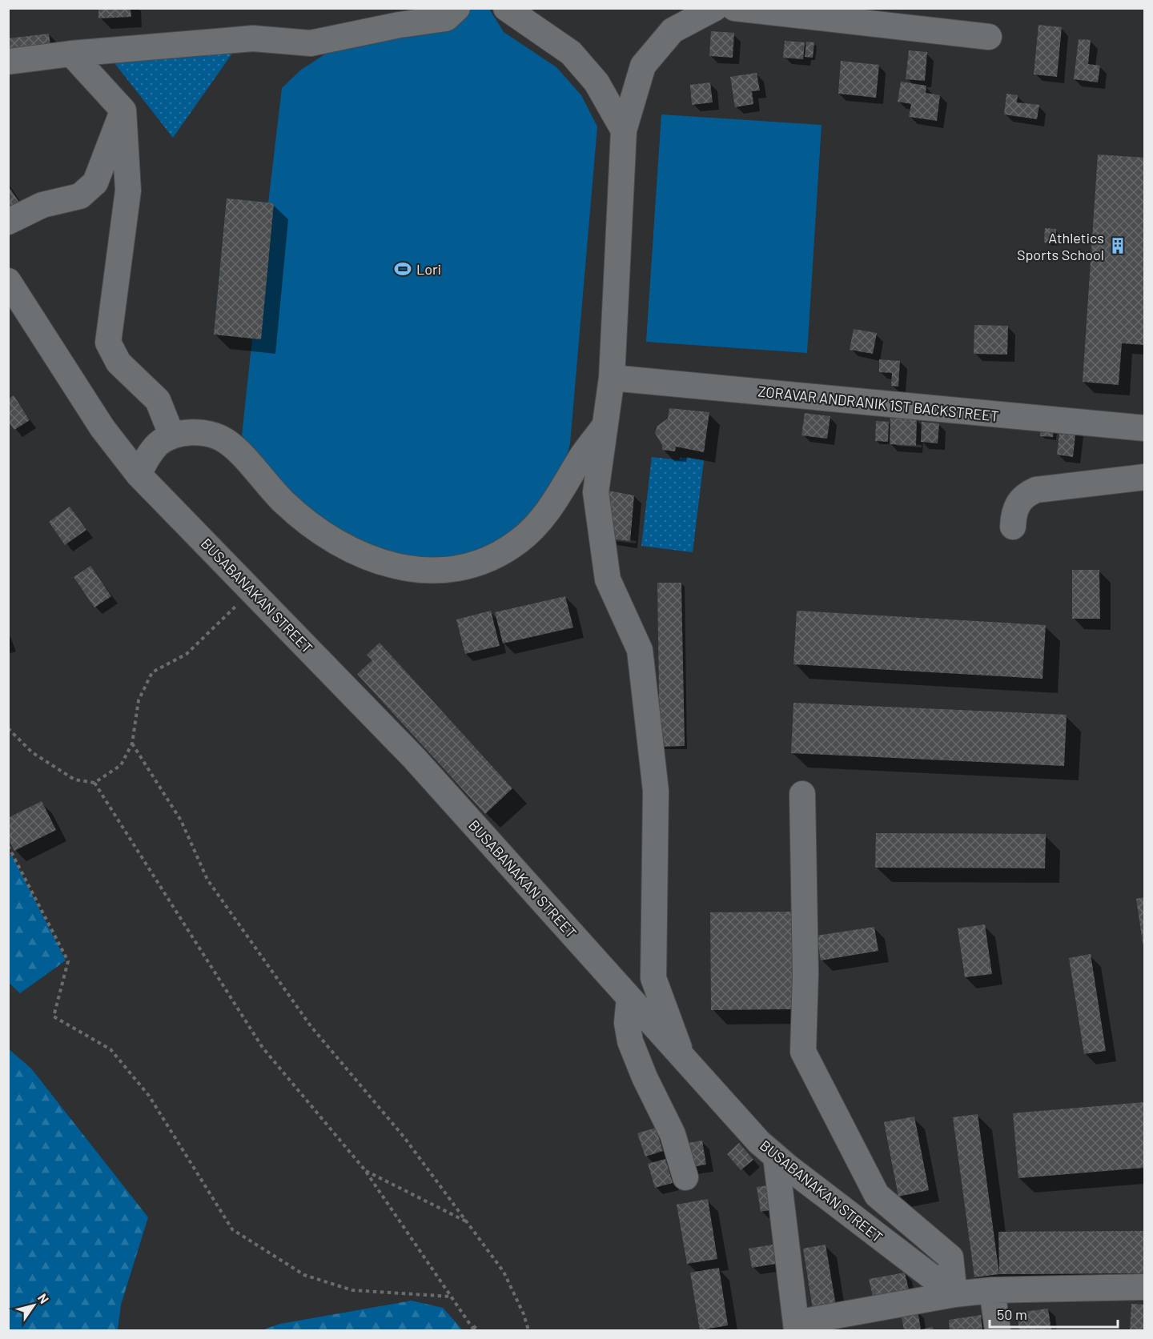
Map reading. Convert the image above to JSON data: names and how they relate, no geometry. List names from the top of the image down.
{
  "streets": {
    "street": ["ZORAVAR ANDRANIK 1ST BACKSTREET", "BUSABANAKAN STREET"]
  },
  "places": {
    "building": ["Athletics Sports School"],
    "sports": ["Lori"]
  },
  "scale_bar": "50 m",
  "north": "top right"
}
